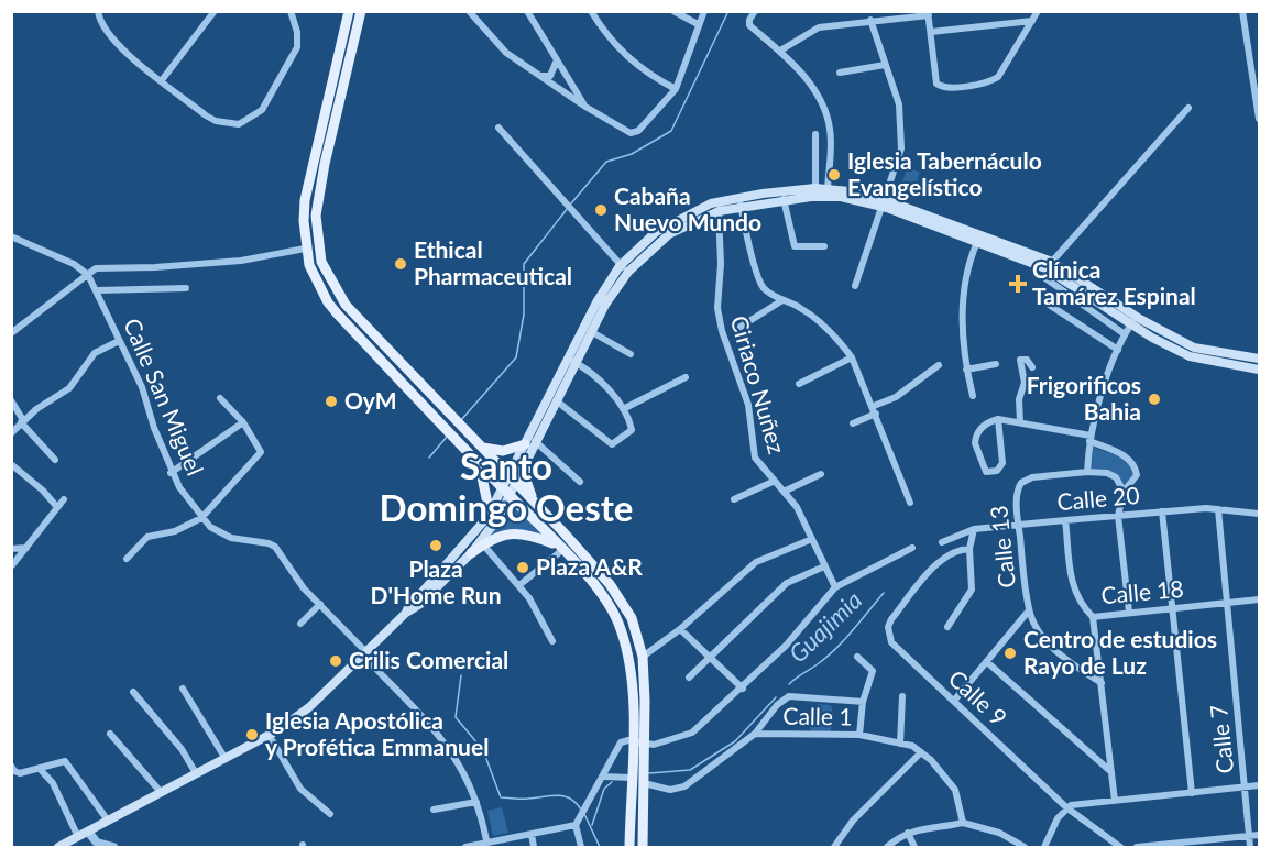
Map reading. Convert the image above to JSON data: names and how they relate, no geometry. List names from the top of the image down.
{
  "streets": {
    "street": [
      "Ciriaco Nuñez",
      "Calle San Miguel",
      "Calle 20",
      "Calle 13",
      "Calle 18",
      "Calle 9",
      "Calle 1",
      "Calle 7"
    ]
  },
  "crossings": [
    ["Calle 20", "Calle 13"],
    ["Calle 20", "Calle 18"],
    ["Calle 20", "Calle 7"],
    ["Calle 18", "Calle 7"]
  ],
  "districts": ["Santo Domingo Oeste"],
  "water": ["Guajimia"],
  "places": {
    "other": [
      "Iglesia Tabernáculo Evangelístico",
      "Cabaña Nuevo Mundo",
      "Ethical Pharmaceutical",
      "Frigorificos Bahia",
      "OyM",
      "Plaza D'Home Run",
      "Plaza A&R",
      "Centro de estudios Rayo de Luz",
      "Crilis Comercial",
      "Iglesia Apostólica y Profética Emmanuel"
    ],
    "health": ["Clínica Tamárez Espinal"]
  }
}
